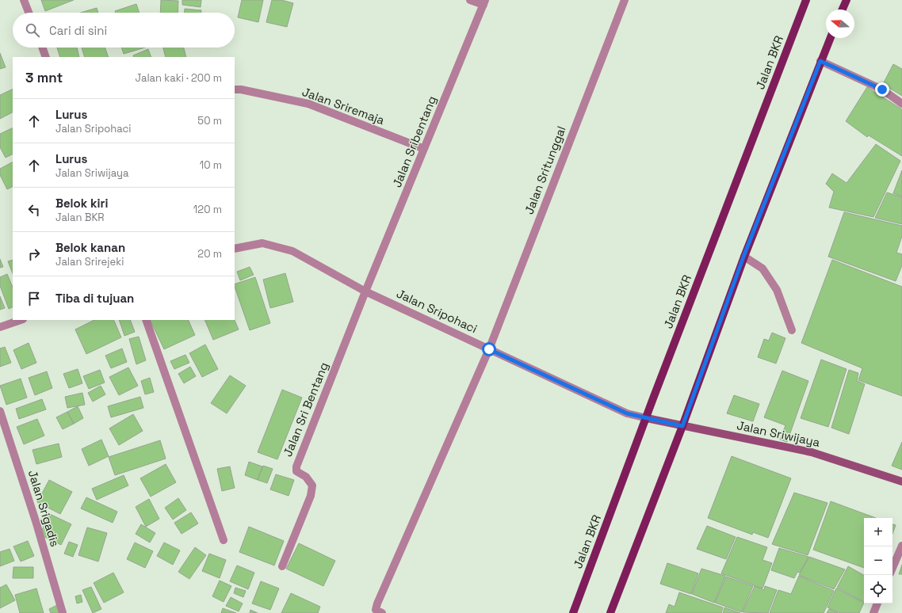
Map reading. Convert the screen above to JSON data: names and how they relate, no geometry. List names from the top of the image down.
{
  "streets": {
    "main road": ["Jalan BKR", "Jalan Sriwijaya"],
    "street": [
      "Jalan Sriremaja",
      "Jalan Sribentang",
      "Jalan Sritunggal",
      "Jalan Sripohaci",
      "Jalan Sri Bentang",
      "Jalan Srigadis"
    ]
  },
  "crossings": [
    ["Jalan BKR", "Jalan Sripohaci"],
    ["Jalan BKR", "Jalan Sriwijaya"],
    ["Jalan Sriremaja", "Jalan Sribentang"],
    ["Jalan Sribentang", "Jalan Sripohaci"],
    ["Jalan Sribentang", "Jalan Sri Bentang"],
    ["Jalan Sritunggal", "Jalan Sripohaci"],
    ["Jalan Sripohaci", "Jalan Sri Bentang"],
    ["Jalan Sripohaci", "Jalan Sriwijaya"]
  ],
  "north": "left",
  "page": {
    "search": "Cari di sini",
    "heading": ["3 mnt", "Jalan kaki · 200 m"],
    "list": [
      ["Lurus", "Jalan Sripohaci", "50 m"],
      ["Lurus", "Jalan Sriwijaya", "10 m"],
      ["Belok kiri", "Jalan BKR", "120 m"],
      ["Belok kanan", "Jalan Srirejeki", "20 m"],
      "Tiba di tujuan"
    ],
    "map_buttons": ["+", "−"]
  }
}
